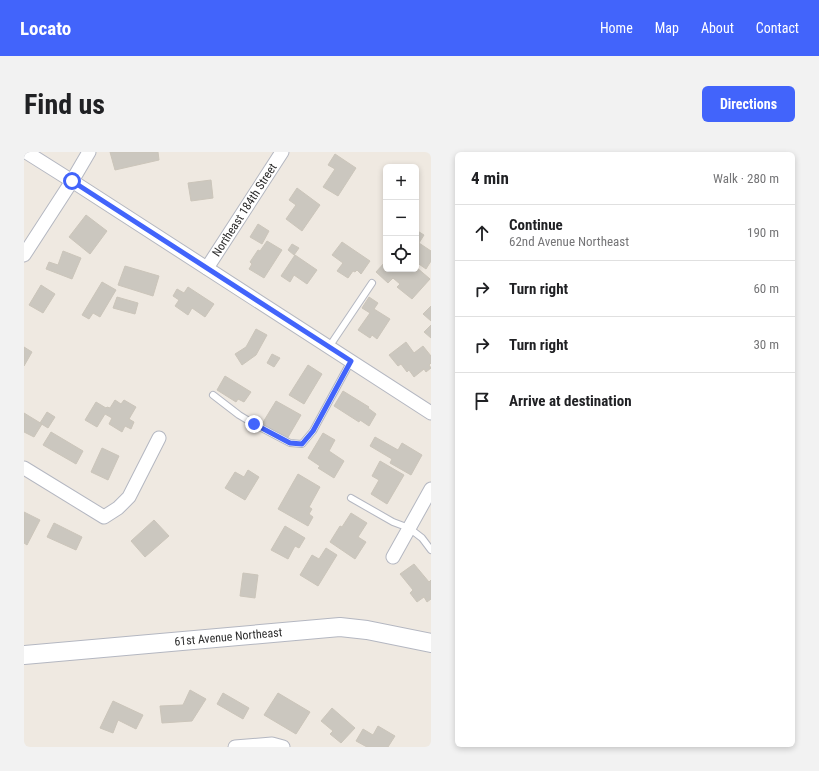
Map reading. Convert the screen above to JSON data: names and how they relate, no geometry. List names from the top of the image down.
{
  "streets": {
    "main road": ["61st Avenue Northeast"],
    "street": ["Northeast 184th Street"]
  },
  "page": {
    "header": "Locato",
    "nav": [
      "Home",
      "Map",
      "About",
      "Contact"
    ],
    "buttons": "Directions",
    "title": "Find us",
    "heading": ["4 min", "Walk · 280 m"],
    "map_buttons": ["+", "−"],
    "list": [
      ["Continue", "62nd Avenue Northeast", "190 m"],
      ["Turn right", "60 m"],
      ["Turn right", "30 m"],
      "Arrive at destination"
    ]
  }
}
